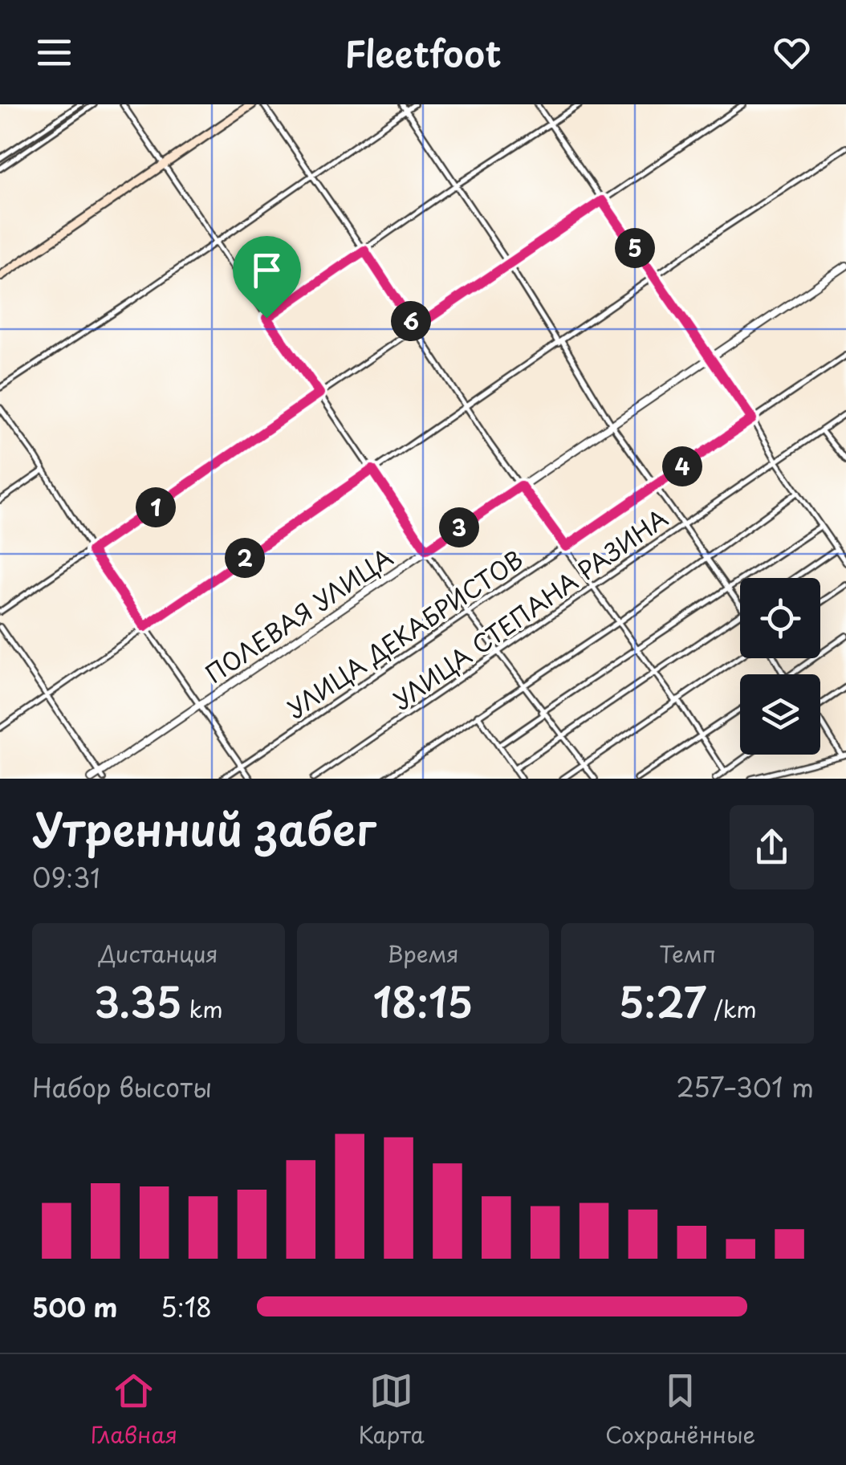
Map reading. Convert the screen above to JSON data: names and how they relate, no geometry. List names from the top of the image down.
{
  "streets": {
    "street": ["УЛИЦА СТЕПАНА РАЗИНА", "ПОЛЕВАЯ УЛИЦА", "УЛИЦА ДЕКАБРИСТОВ"]
  },
  "page": {
    "header": "Fleetfoot",
    "pins": [
      "5",
      "6",
      "4",
      "1",
      "3",
      "2"
    ],
    "heading": ["Утренний забег", "09:31"],
    "stats": [
      ["Дистанция", "3.35 km"],
      ["Время", "18:15"],
      ["Темп", "5:27 /km"]
    ],
    "chart": ["Набор высоты", "257–301 m"],
    "list": [
      {
        "name": "500 m",
        "note": "5:18"
      }
    ],
    "tabs": ["Главная", "Карта", "Сохранённые"]
  }
}
